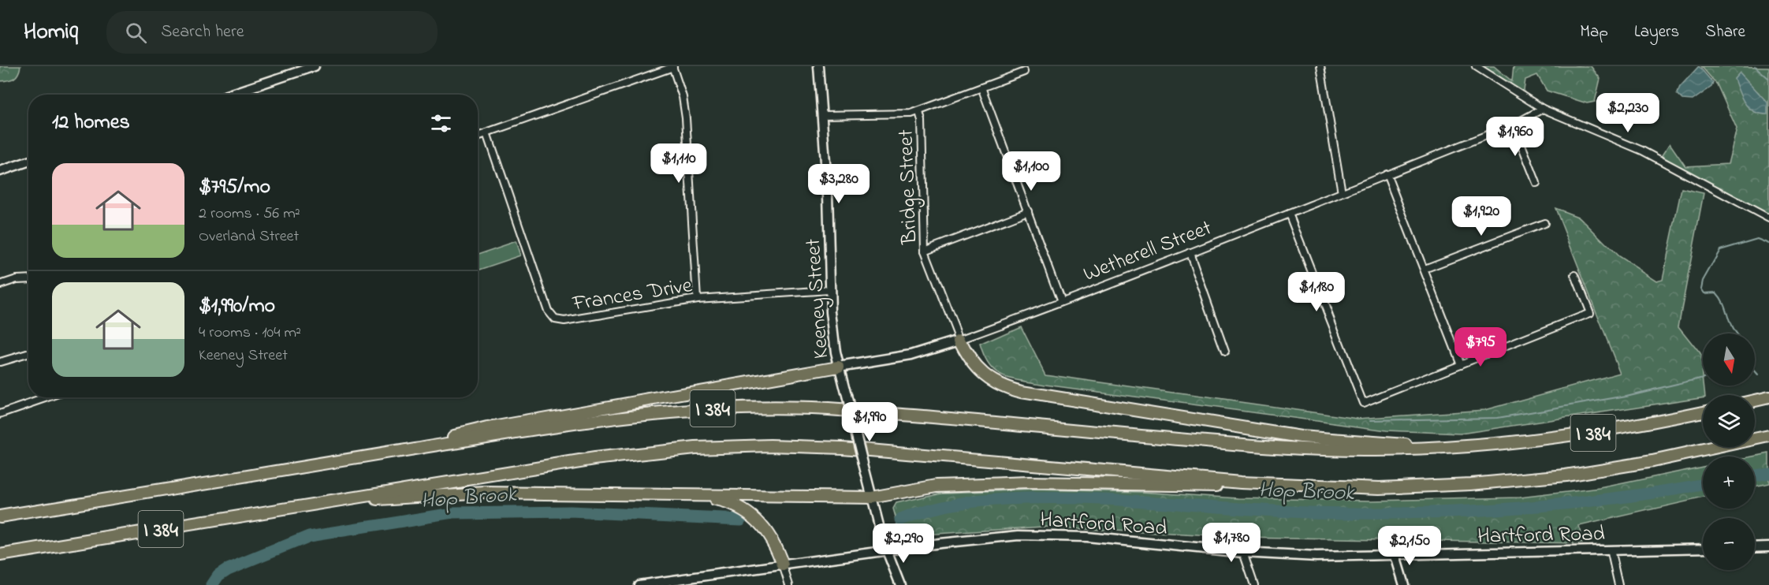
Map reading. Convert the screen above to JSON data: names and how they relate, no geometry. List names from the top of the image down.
{
  "streets": {
    "highway": ["I 384"],
    "main road": ["Wetherell Street", "Keeney Street", "Hartford Road"],
    "street": ["Bridge Street", "Frances Drive"]
  },
  "crossings": [
    ["Bridge Street", "Wetherell Street"],
    ["Wetherell Street", "Keeney Street"],
    ["Frances Drive", "Keeney Street"],
    ["Keeney Street", "Hartford Road"]
  ],
  "water": ["Hop Brook"],
  "north": "bottom",
  "page": {
    "header": "Homiq",
    "search": "Search here",
    "nav": ["Map", "Layers", "Share"],
    "price": [
      "$2,230",
      "$1,960",
      "$1,110",
      "$1,100",
      "$3,280",
      "$1,920",
      "$1,180",
      "$795",
      "$1,990",
      "$1,780",
      "$2,290",
      "$2,150"
    ],
    "heading": "12 homes",
    "list": [
      {
        "name": "$795/mo",
        "note": "2 rooms · 56 m² · Overland Street"
      },
      {
        "name": "$1,990/mo",
        "note": "4 rooms · 104 m² · Keeney Street"
      }
    ],
    "map_buttons": ["+", "−"]
  }
}
